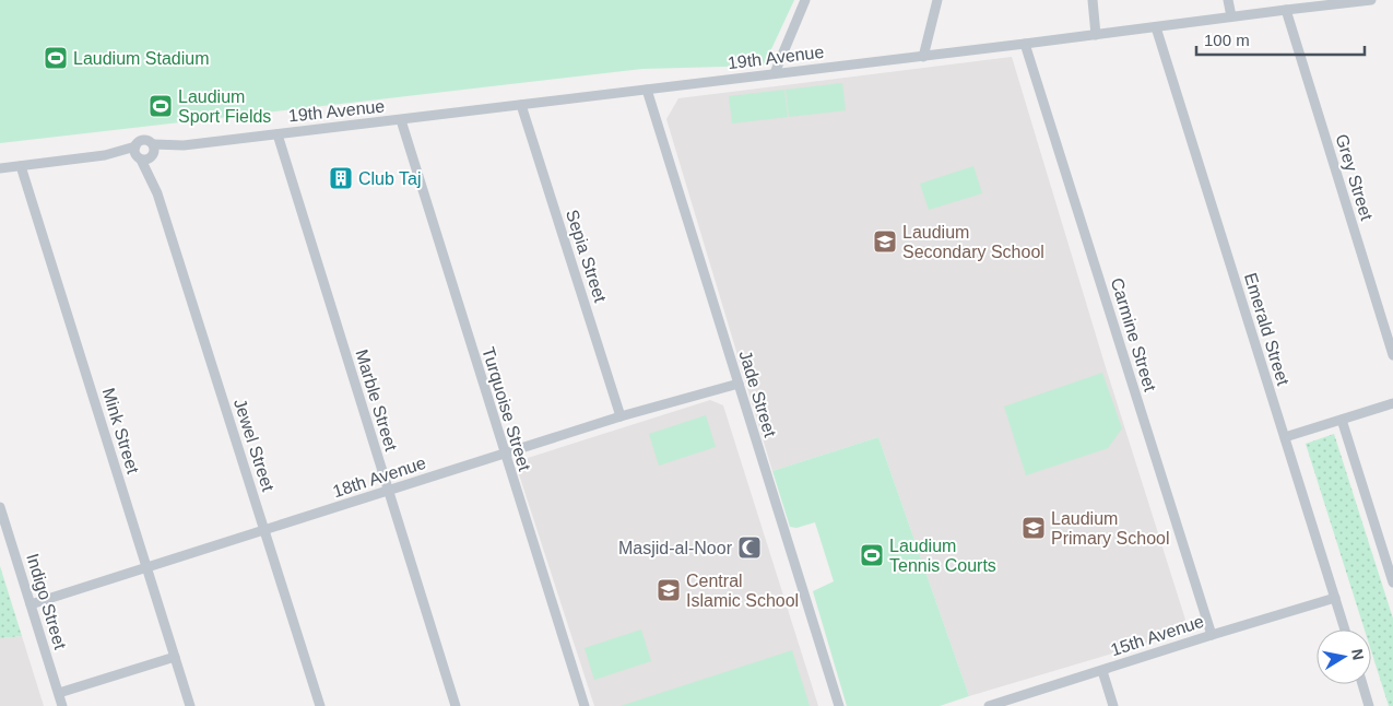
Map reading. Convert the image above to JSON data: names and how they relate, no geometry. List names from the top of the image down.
{
  "streets": {
    "street": [
      "19th Avenue",
      "Grey Street",
      "Sepia Street",
      "Emerald Street",
      "Carmine Street",
      "Jade Street",
      "Marble Street",
      "Turquoise Street",
      "Mink Street",
      "Jewel Street",
      "18th Avenue",
      "Indigo Street",
      "15th Avenue"
    ]
  },
  "crossings": [
    ["19th Avenue", "Grey Street"],
    ["19th Avenue", "Sepia Street"],
    ["19th Avenue", "Emerald Street"],
    ["19th Avenue", "Carmine Street"],
    ["19th Avenue", "Jade Street"],
    ["19th Avenue", "Marble Street"],
    ["19th Avenue", "Turquoise Street"],
    ["19th Avenue", "Jewel Street"],
    ["Sepia Street", "18th Avenue"],
    ["Emerald Street", "15th Avenue"],
    ["Carmine Street", "15th Avenue"],
    ["Jade Street", "18th Avenue"],
    ["Marble Street", "18th Avenue"],
    ["Turquoise Street", "18th Avenue"],
    ["Mink Street", "18th Avenue"],
    ["Jewel Street", "18th Avenue"],
    ["18th Avenue", "Indigo Street"]
  ],
  "places": {
    "sports": ["Laudium Stadium", "Laudium Sport Fields", "Laudium Tennis Courts"],
    "building": ["Club Taj"],
    "school or university": ["Laudium Secondary School", "Laudium Primary School", "Central Islamic School"],
    "mosque": ["Masjid-al-Noor"]
  },
  "scale_bar": "100 m",
  "north": "right"
}
